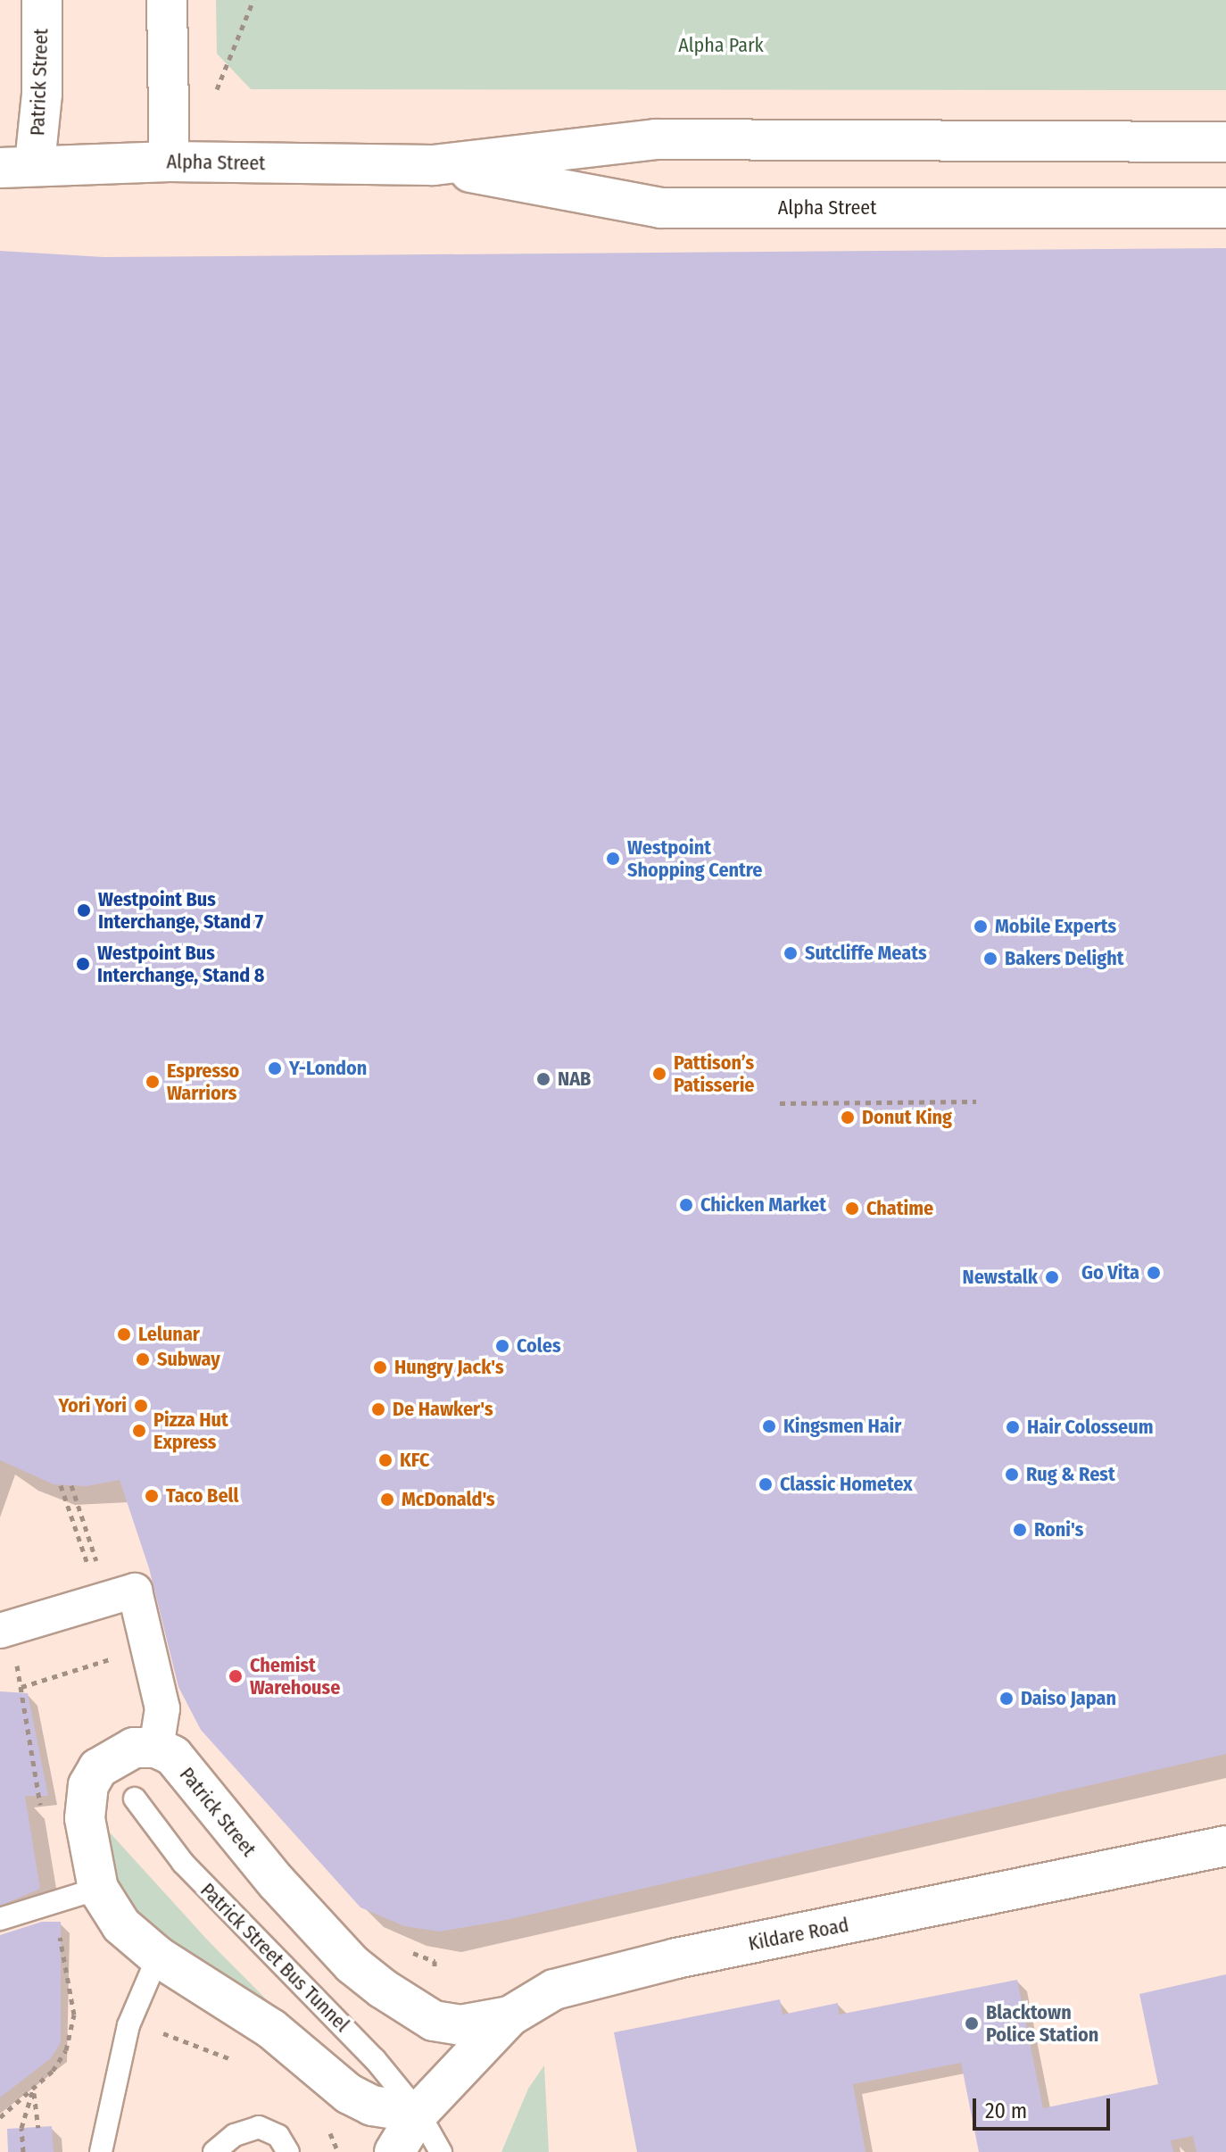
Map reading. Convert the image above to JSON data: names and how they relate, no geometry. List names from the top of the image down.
{
  "streets": {
    "street": ["Patrick Street", "Alpha Street", "Kildare Road"],
    "lane": ["Patrick Street Bus Tunnel"]
  },
  "crossings": [
    ["Patrick Street", "Alpha Street"],
    ["Patrick Street", "Kildare Road"],
    ["Kildare Road", "Patrick Street Bus Tunnel"]
  ],
  "parks": ["Alpha Park"],
  "places": [
    "Westpoint Shopping Centre",
    "Westpoint Bus Interchange, Stand 7",
    "Mobile Experts",
    "Sutcliffe Meats",
    "Bakers Delight",
    "Westpoint Bus Interchange, Stand 8",
    "Y-London",
    "Pattison’s Patisserie",
    "NAB",
    "Espresso Warriors",
    "Donut King",
    "Chicken Market",
    "Chatime",
    "Go Vita",
    "Newstalk",
    "Lelunar",
    "Coles",
    "Subway",
    "Hungry Jack's",
    "Yori Yori",
    "De Hawker's",
    "Kingsmen Hair",
    "Hair Colosseum",
    "Pizza Hut Express",
    "KFC",
    "Rug & Rest",
    "Classic Hometex",
    "Taco Bell",
    "McDonald's",
    "Roni's",
    "Chemist Warehouse",
    "Daiso Japan",
    "Blacktown Police Station"
  ],
  "scale_bar": "20 m"
}
